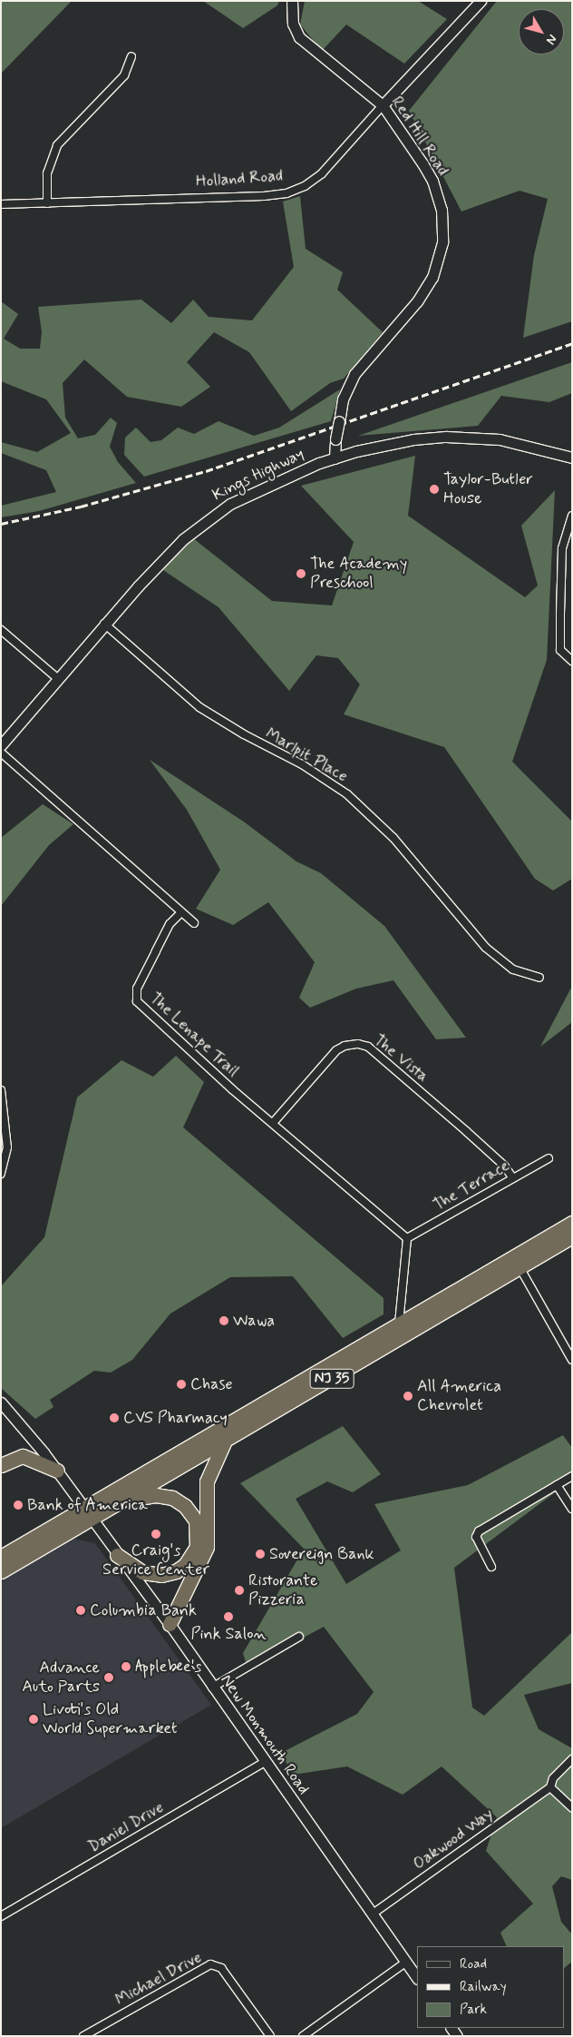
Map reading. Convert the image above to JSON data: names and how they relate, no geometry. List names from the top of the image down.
{
  "streets": {
    "highway": ["NJ 35"],
    "street": [
      "Red Hill Road",
      "Holland Road",
      "Kings Highway",
      "Marlpit Place",
      "The Lenape Trail",
      "The Vista",
      "The Terrace",
      "New Monmouth Road",
      "Daniel Drive",
      "Oakwood Way",
      "Michael Drive"
    ]
  },
  "crossings": [
    ["Red Hill Road", "Holland Road"],
    ["Red Hill Road", "Kings Highway"],
    ["Kings Highway", "Marlpit Place"],
    ["The Lenape Trail", "The Vista"],
    ["The Lenape Trail", "The Terrace"],
    ["The Vista", "The Terrace"],
    ["NJ 35", "New Monmouth Road"],
    ["New Monmouth Road", "Daniel Drive"],
    ["New Monmouth Road", "Oakwood Way"]
  ],
  "places": [
    "Taylor-Butler House",
    "The Academy Preschool",
    "Wawa",
    "Chase",
    "All America Chevrolet",
    "CVS Pharmacy",
    "Bank of America",
    "Craig's Service Center",
    "Sovereign Bank",
    "Ristorante Pizzeria",
    "Columbia Bank",
    "Pink Salon",
    "Applebee's",
    "Advance Auto Parts",
    "Livoti's Old World Supermarket"
  ],
  "legend": ["Road", "Railway", "Park"],
  "north": "bottom right"
}
